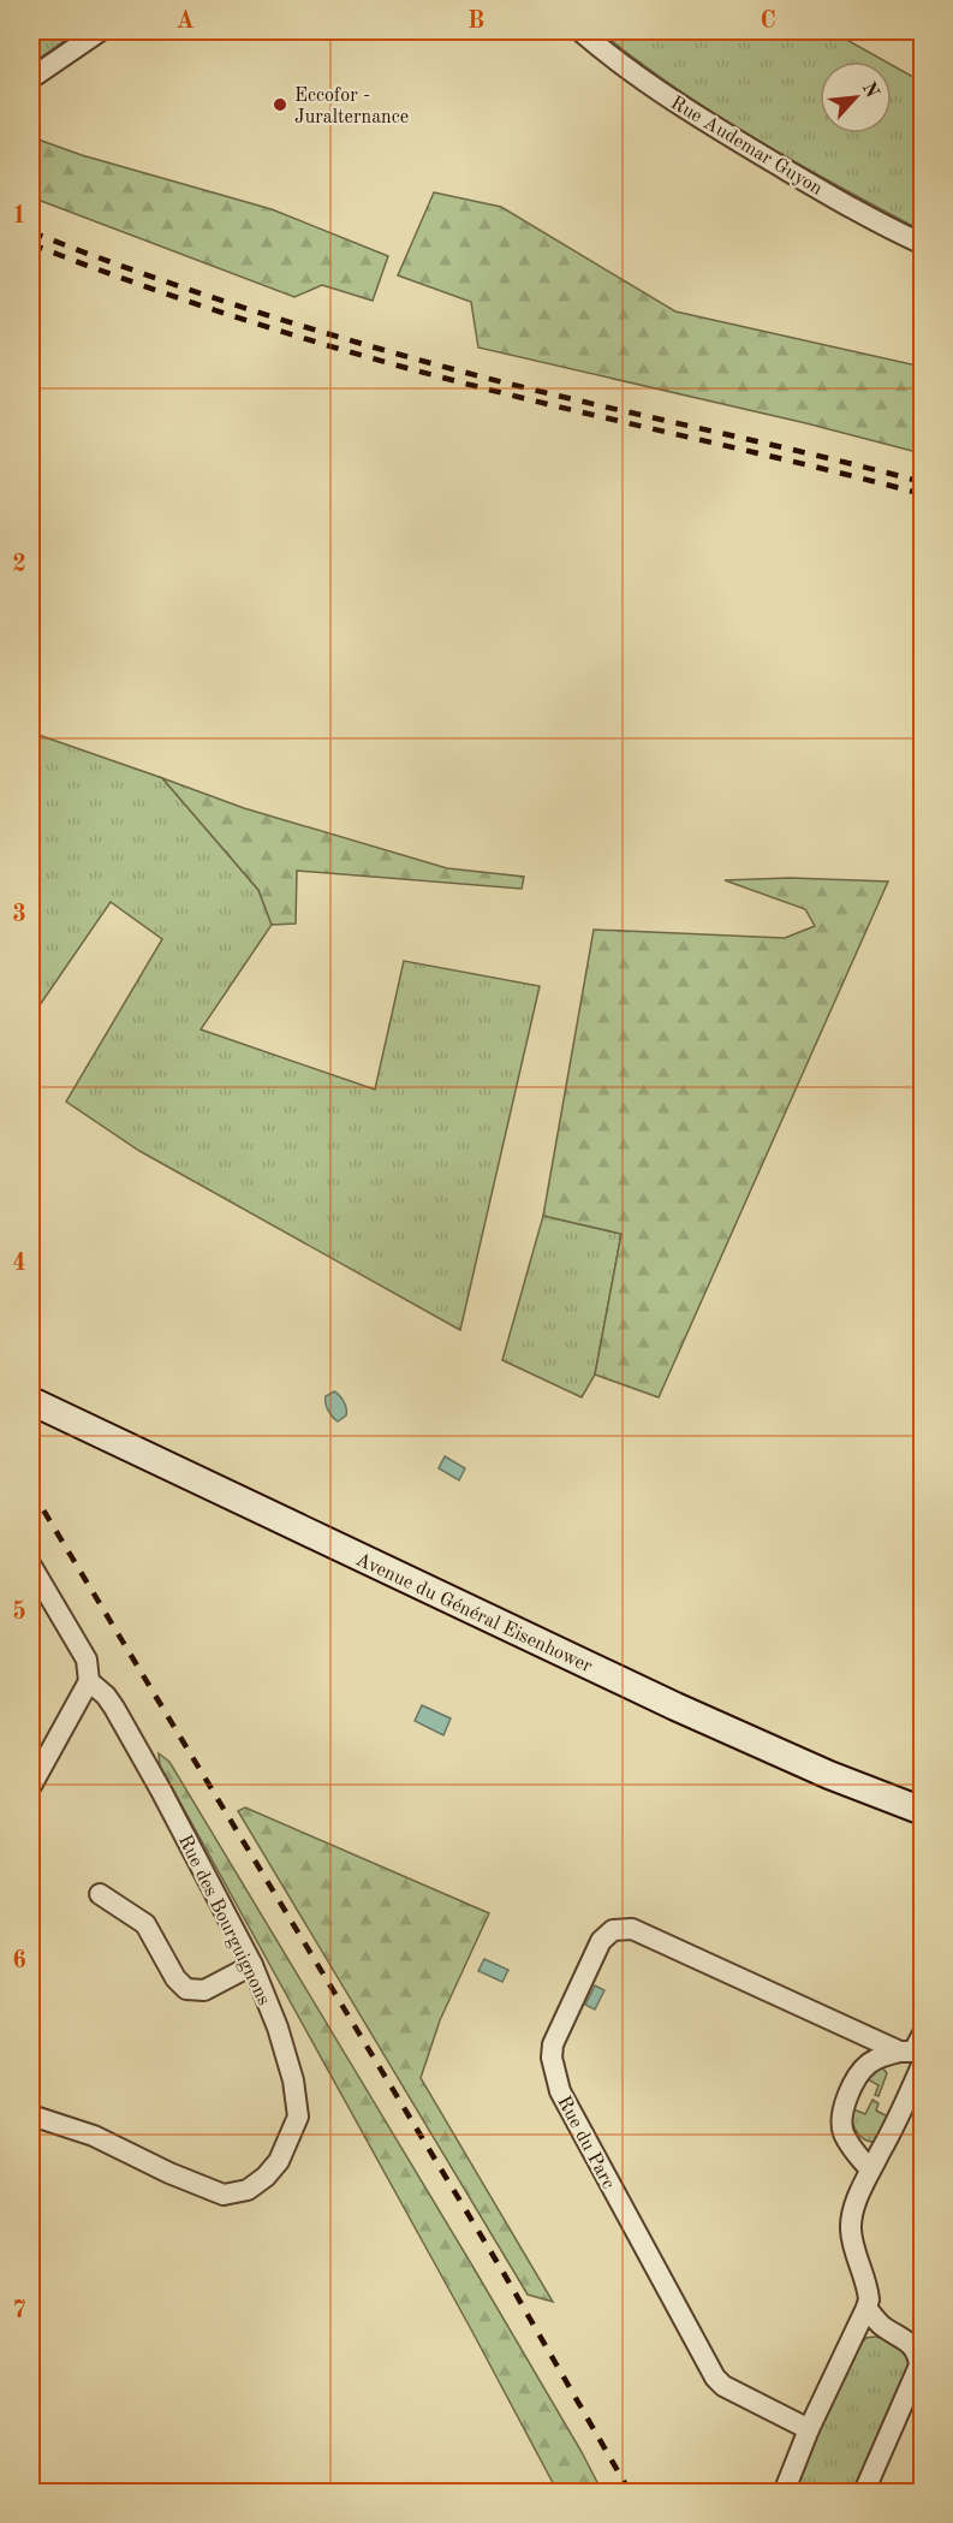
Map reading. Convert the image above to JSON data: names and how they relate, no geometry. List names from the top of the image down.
{
  "streets": {
    "main road": ["Avenue du Général Eisenhower"],
    "street": ["Rue Audemar Guyon", "Rue des Bourguignons", "Rue du Parc"]
  },
  "places": ["Eccofor - Juralternance"],
  "north": "top right",
  "grid": {
    "columns": ["A", "B", "C"],
    "rows": [
      "1",
      "2",
      "3",
      "4",
      "5",
      "6",
      "7"
    ]
  }
}
